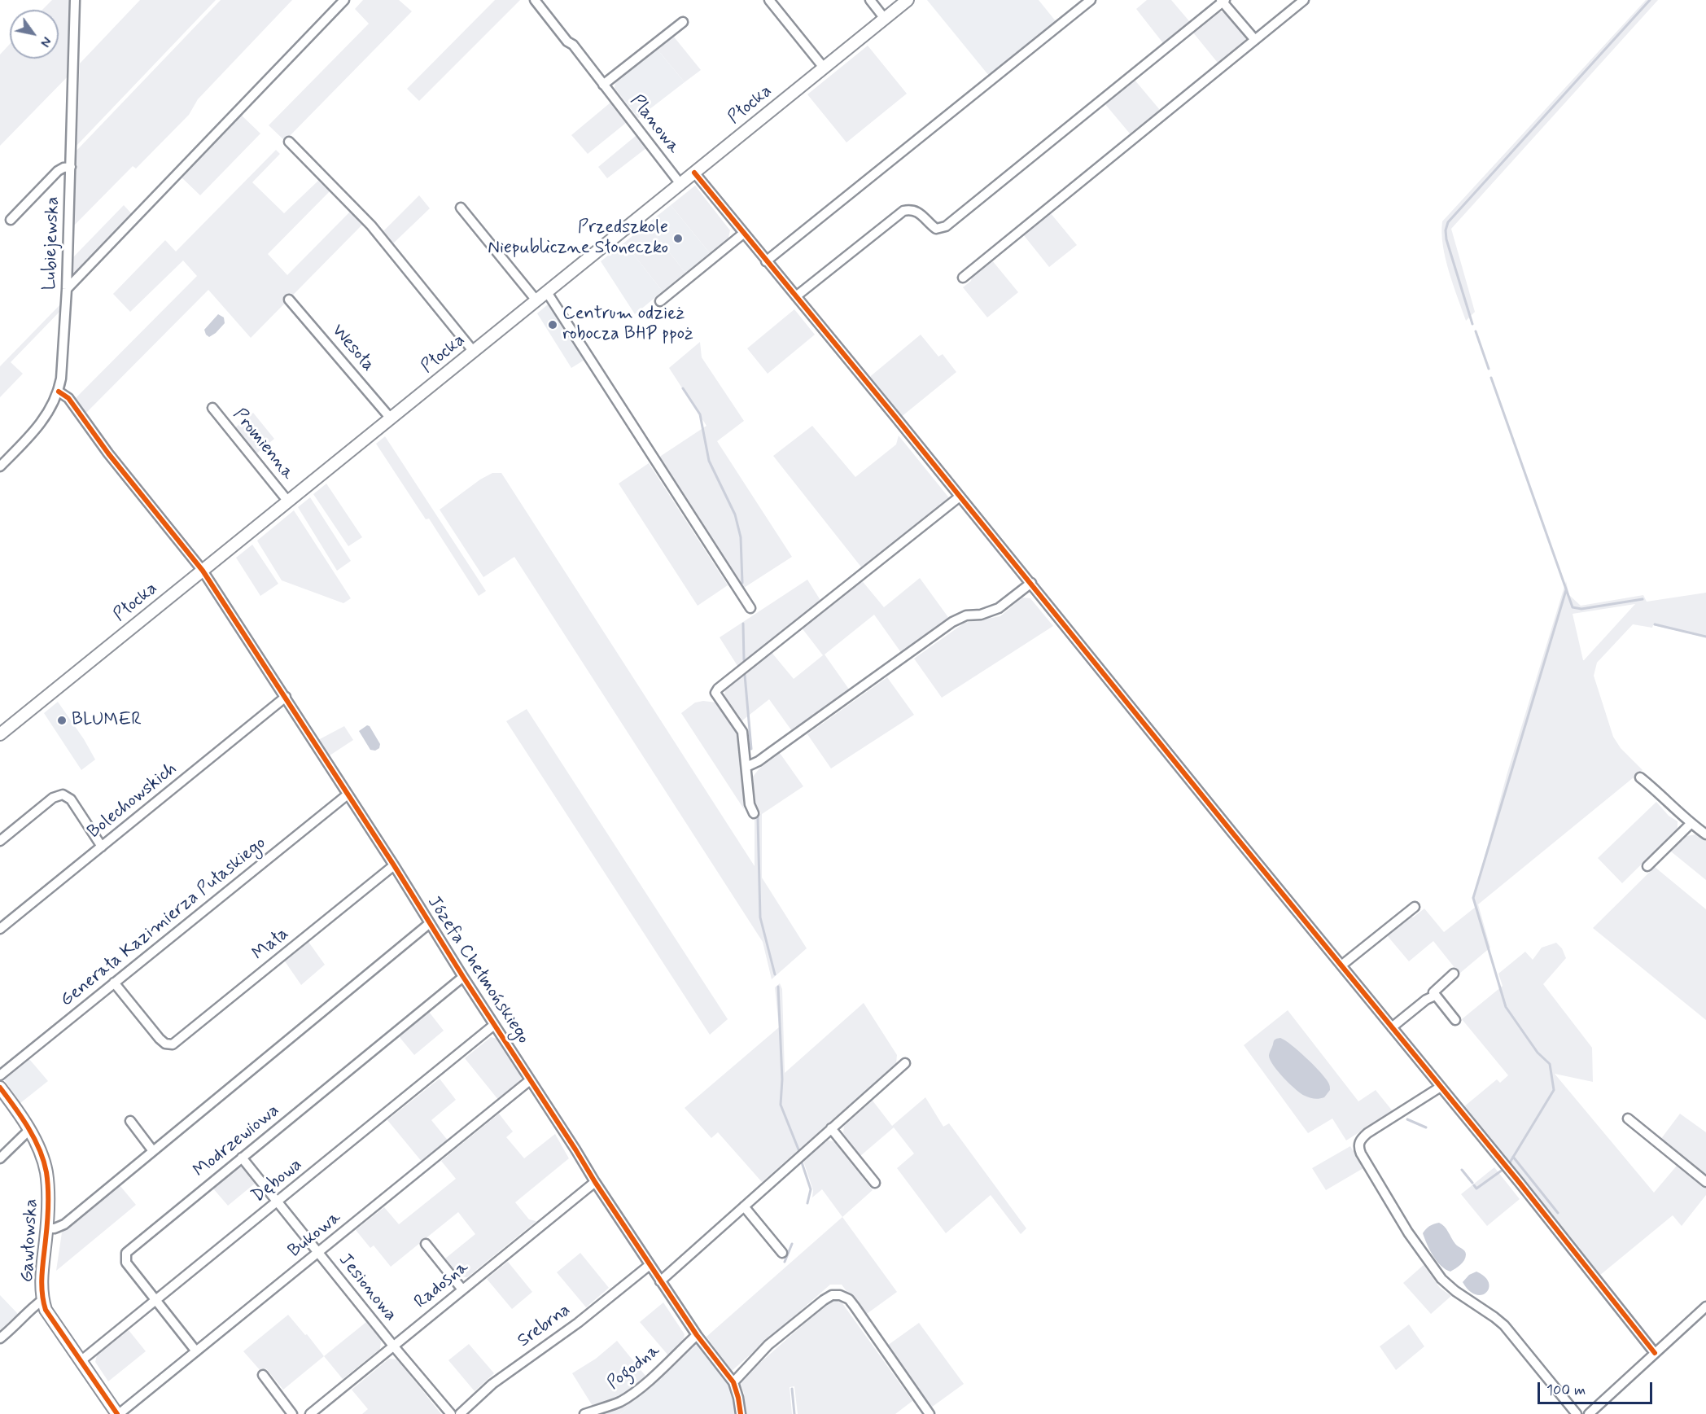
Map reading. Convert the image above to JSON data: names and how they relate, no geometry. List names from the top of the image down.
{
  "streets": {
    "street": [
      "Płocka",
      "Planowa",
      "Lubiejewska",
      "Wesoła",
      "Promienna",
      "Bolechowskich",
      "Generała Kazimierza Pułaskiego",
      "Mała",
      "Józefa Chełmońskiego",
      "Modrzewiowa",
      "Dębowa",
      "Bukowa",
      "Gawłowska",
      "Radosna",
      "Jesionowa",
      "Srebrna",
      "Pogodna"
    ]
  },
  "crossings": [
    ["Płocka", "Planowa"],
    ["Płocka", "Wesoła"],
    ["Płocka", "Promienna"],
    ["Płocka", "Józefa Chełmońskiego"],
    ["Lubiejewska", "Józefa Chełmońskiego"],
    ["Bolechowskich", "Józefa Chełmońskiego"],
    ["Generała Kazimierza Pułaskiego", "Mała"],
    ["Generała Kazimierza Pułaskiego", "Józefa Chełmońskiego"],
    ["Mała", "Józefa Chełmońskiego"],
    ["Józefa Chełmońskiego", "Modrzewiowa"],
    ["Józefa Chełmońskiego", "Dębowa"],
    ["Józefa Chełmońskiego", "Bukowa"],
    ["Józefa Chełmońskiego", "Gawłowska"],
    ["Józefa Chełmońskiego", "Radosna"],
    ["Józefa Chełmońskiego", "Srebrna"],
    ["Józefa Chełmońskiego", "Pogodna"],
    ["Modrzewiowa", "Dębowa"],
    ["Modrzewiowa", "Bukowa"],
    ["Modrzewiowa", "Jesionowa"],
    ["Dębowa", "Gawłowska"],
    ["Dębowa", "Jesionowa"],
    ["Bukowa", "Gawłowska"],
    ["Bukowa", "Jesionowa"],
    ["Radosna", "Jesionowa"]
  ],
  "places": ["Przedszkole Niepubliczne Słoneczko", "Centrum odzież robocza BHP ppoż", "BLUMER"],
  "scale_bar": "100 m",
  "north": "bottom right"
}
